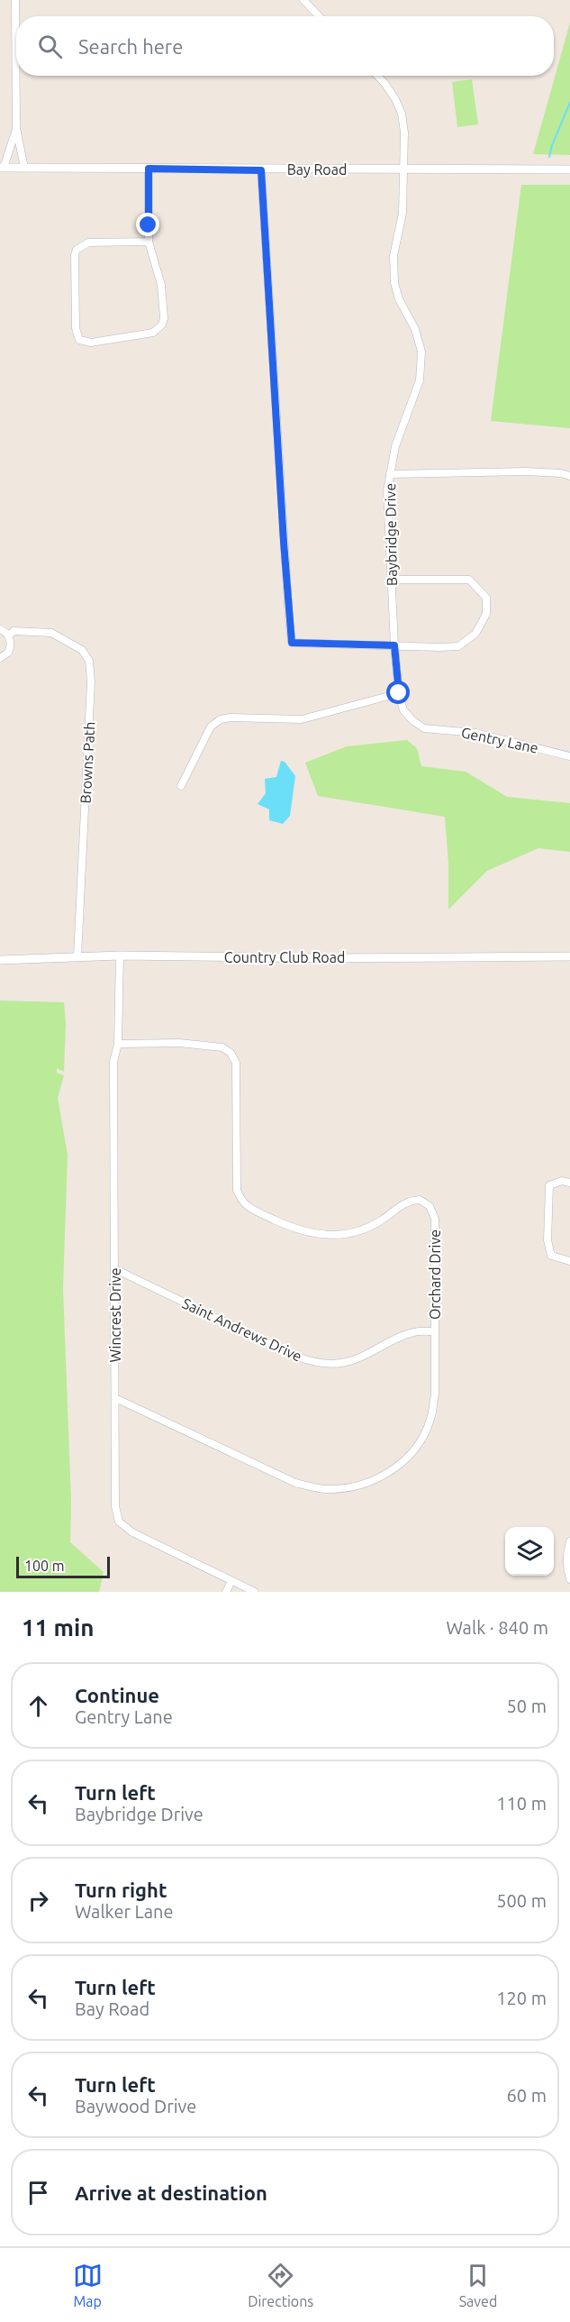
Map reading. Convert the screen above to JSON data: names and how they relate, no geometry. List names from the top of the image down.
{
  "streets": {
    "street": [
      "Bay Road",
      "Baybridge Drive",
      "Gentry Lane",
      "Browns Path",
      "Country Club Road",
      "Orchard Drive",
      "Wincrest Drive",
      "Saint Andrews Drive"
    ]
  },
  "crossings": [
    ["Bay Road", "Baybridge Drive"],
    ["Baybridge Drive", "Gentry Lane"],
    ["Browns Path", "Country Club Road"],
    ["Country Club Road", "Wincrest Drive"],
    ["Orchard Drive", "Wincrest Drive"],
    ["Orchard Drive", "Saint Andrews Drive"],
    ["Wincrest Drive", "Saint Andrews Drive"]
  ],
  "scale_bar": "100 m",
  "page": {
    "search": "Search here",
    "scale": "100 m",
    "heading": ["11 min", "Walk · 840 m"],
    "list": [
      ["Continue", "Gentry Lane", "50 m"],
      ["Turn left", "Baybridge Drive", "110 m"],
      ["Turn right", "Walker Lane", "500 m"],
      ["Turn left", "Bay Road", "120 m"],
      ["Turn left", "Baywood Drive", "60 m"],
      "Arrive at destination"
    ],
    "nav": ["Map", "Directions", "Saved"]
  }
}
